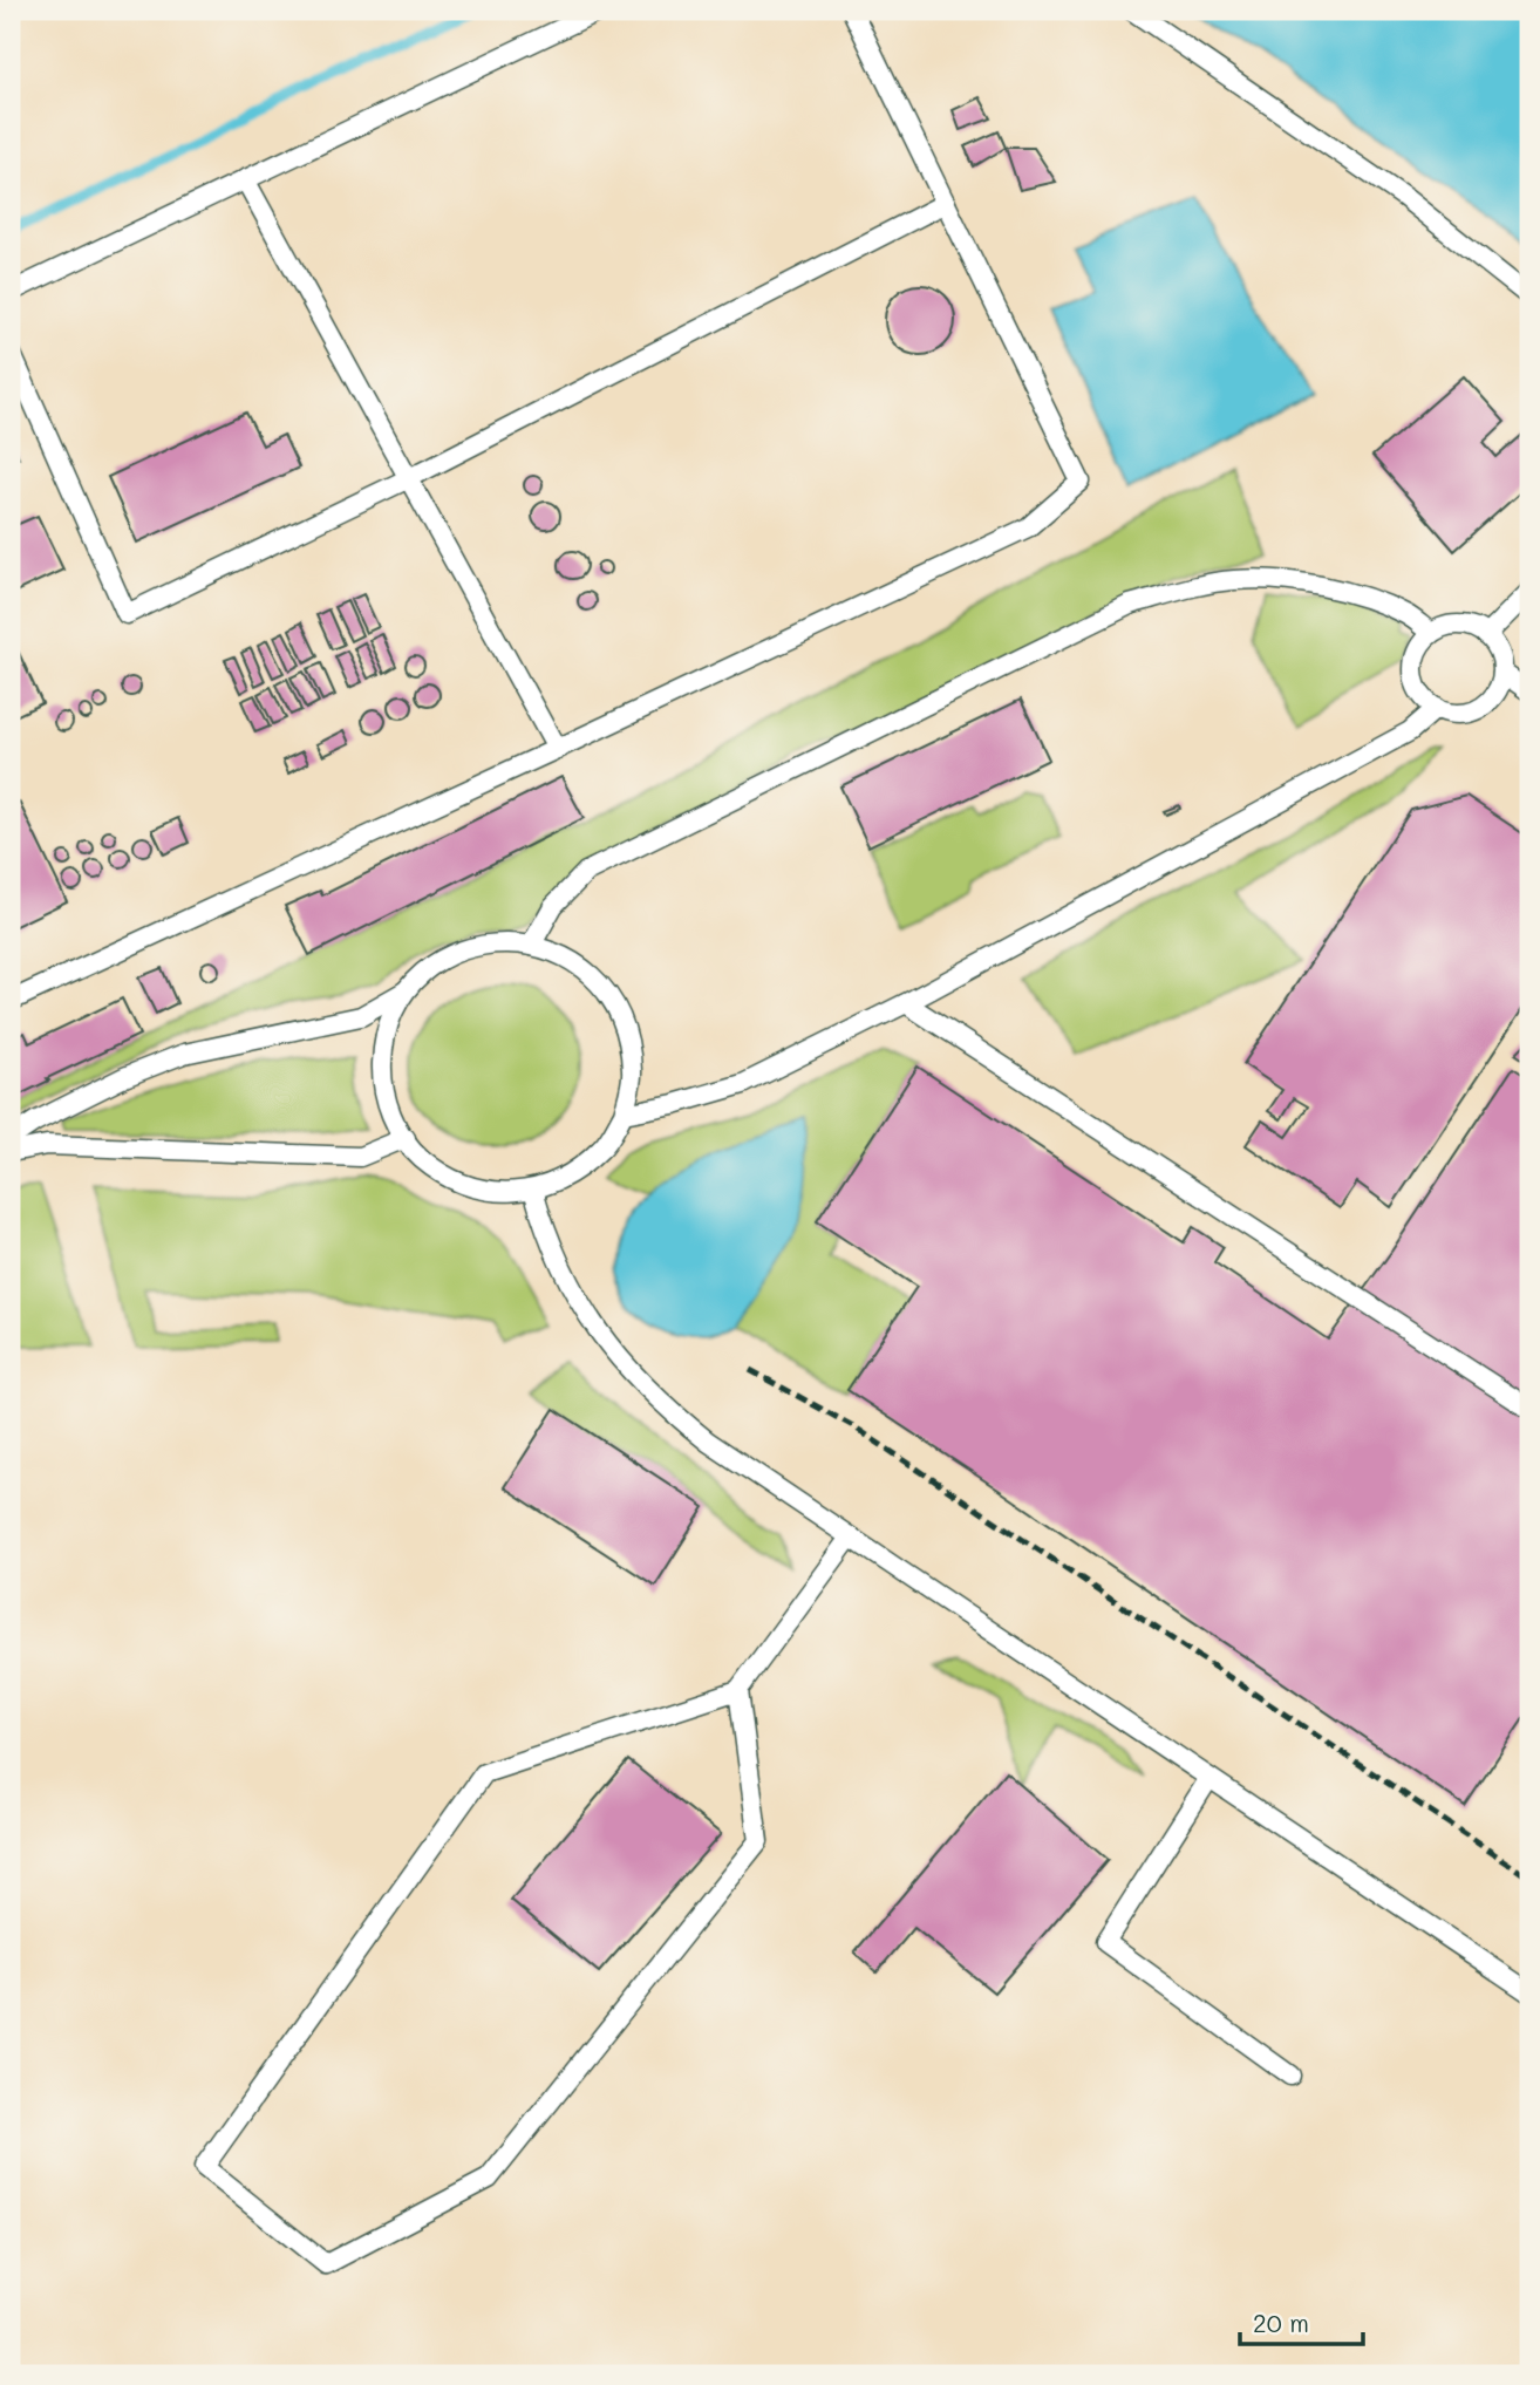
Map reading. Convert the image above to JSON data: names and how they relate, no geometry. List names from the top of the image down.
{
  "scale_bar": "20 m"
}
